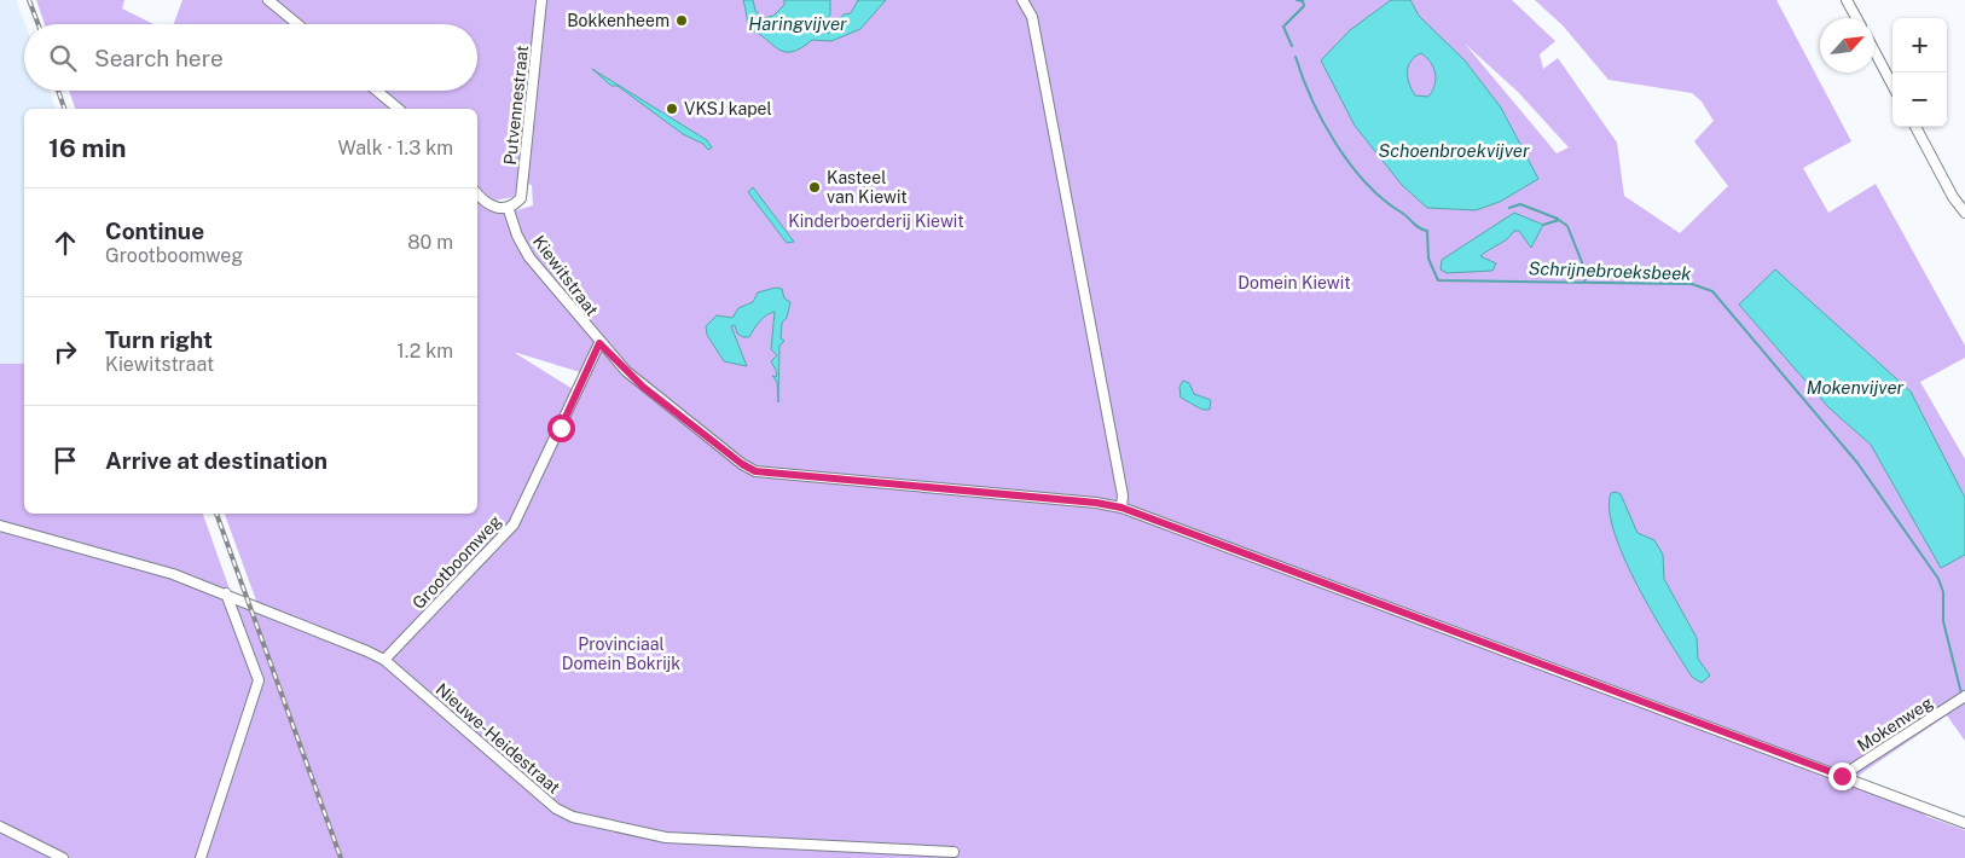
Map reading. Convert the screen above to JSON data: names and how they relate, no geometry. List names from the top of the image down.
{
  "streets": {
    "street": [
      "Putvennestraat",
      "Kiewitstraat",
      "Grootboomweg",
      "Mokenweg",
      "Nieuwe-Heidestraat"
    ]
  },
  "crossings": [
    ["Putvennestraat", "Kiewitstraat"],
    ["Kiewitstraat", "Grootboomweg"],
    ["Kiewitstraat", "Mokenweg"],
    ["Grootboomweg", "Nieuwe-Heidestraat"]
  ],
  "water": [
    "Haringvijver",
    "Schoenbroekvijver",
    "Schrijnebroeksbeek",
    "Mokenvijver"
  ],
  "parks": ["Kinderboerderij Kiewit", "Domein Kiewit", "Provinciaal Domein Bokrijk"],
  "places": ["Bokkenheem", "VKSJ kapel", "Kasteel van Kiewit"],
  "north": "top right",
  "page": {
    "map_buttons": ["+", "−"],
    "search": "Search here",
    "heading": ["16 min", "Walk · 1.3 km"],
    "list": [
      ["Continue", "Grootboomweg", "80 m"],
      ["Turn right", "Kiewitstraat", "1.2 km"],
      "Arrive at destination"
    ]
  }
}
